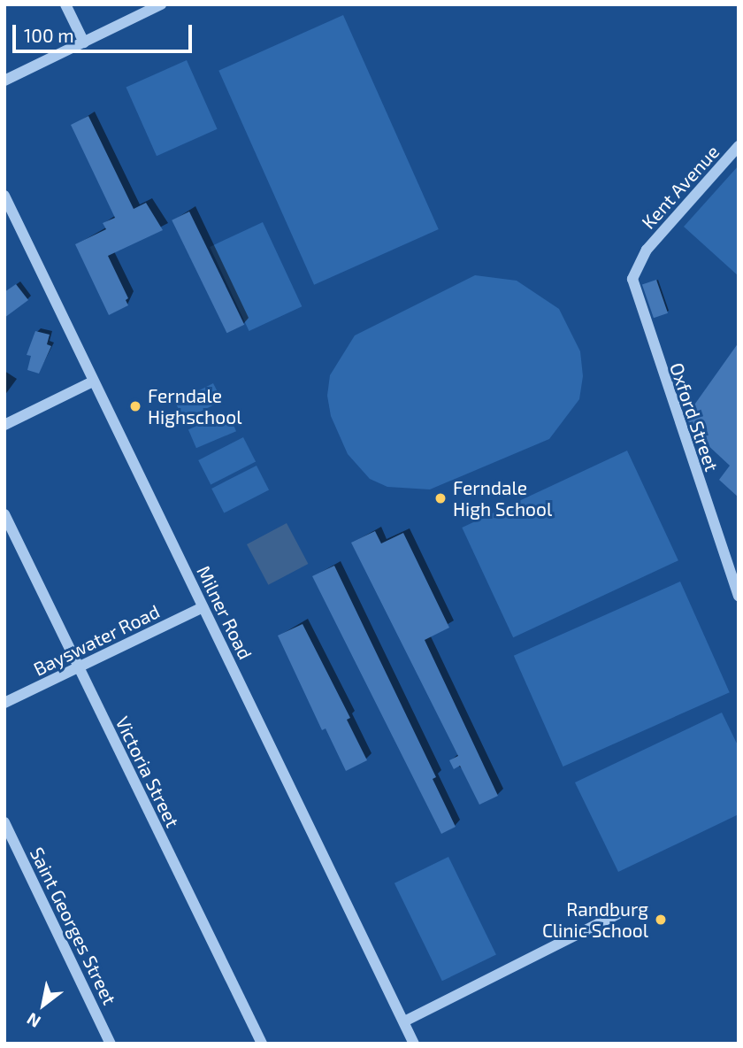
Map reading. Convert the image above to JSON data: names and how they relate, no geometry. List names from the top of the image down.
{
  "streets": {
    "street": [
      "Kent Avenue",
      "Oxford Street",
      "Milner Road",
      "Bayswater Road",
      "Victoria Street",
      "Saint Georges Street"
    ]
  },
  "crossings": [
    ["Kent Avenue", "Oxford Street"],
    ["Milner Road", "Bayswater Road"],
    ["Bayswater Road", "Victoria Street"]
  ],
  "places": ["Ferndale Highschool", "Ferndale High School", "Randburg Clinic School"],
  "scale_bar": "100 m",
  "north": "bottom left"
}
